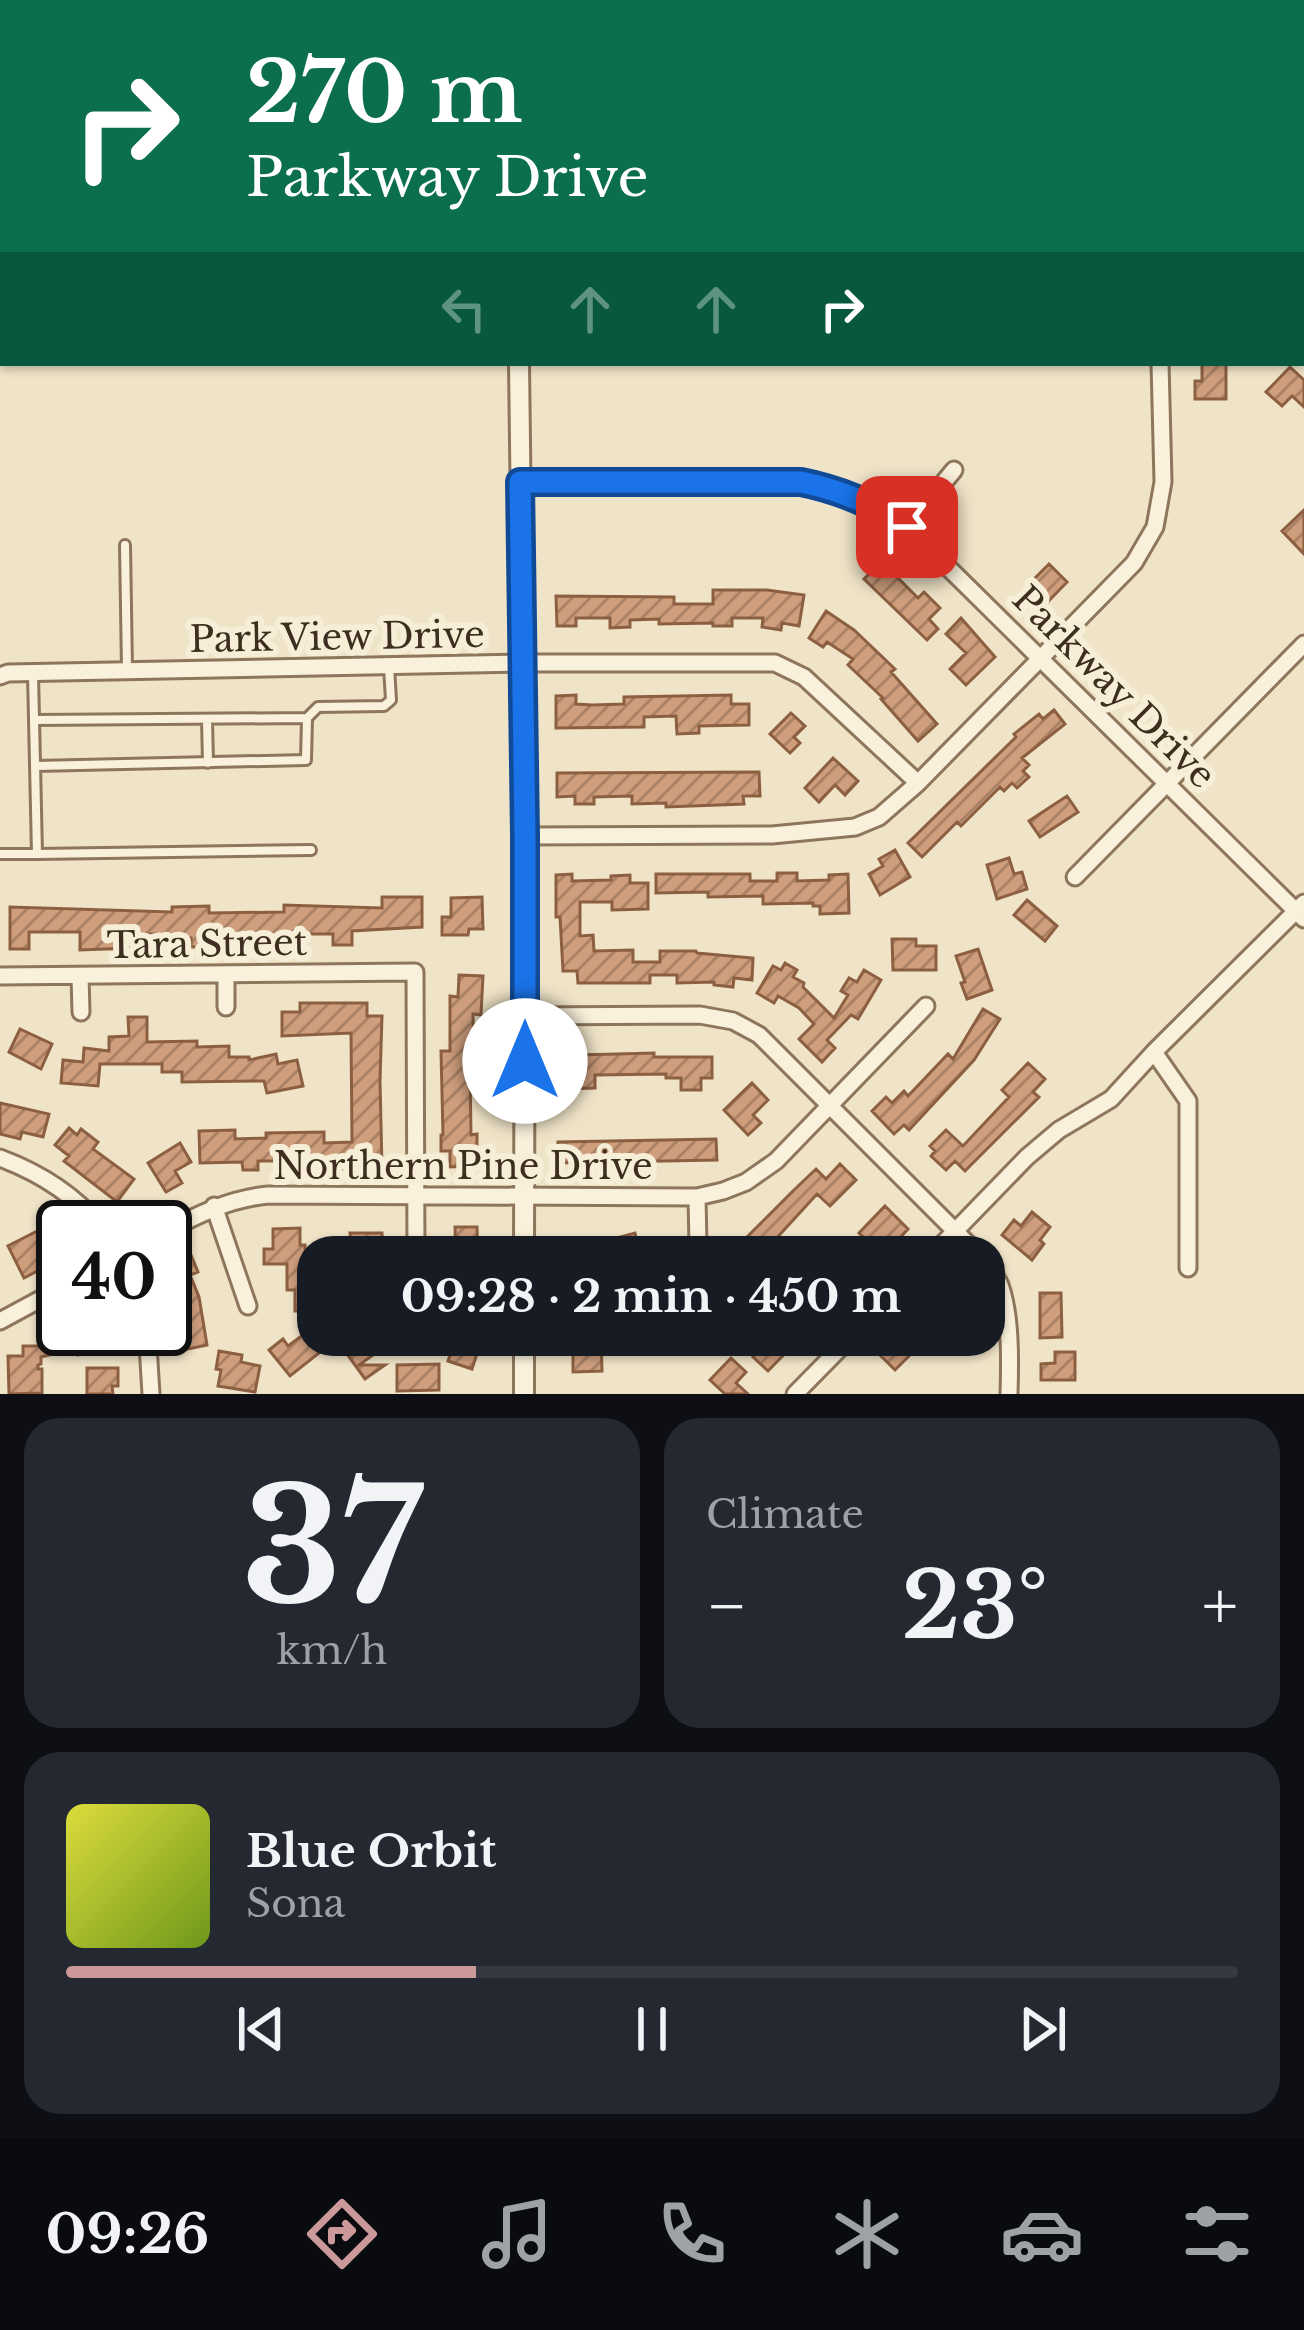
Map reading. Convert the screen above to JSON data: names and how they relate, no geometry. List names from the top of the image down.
{
  "streets": {
    "street": [
      "Park View Drive",
      "Parkway Drive",
      "Tara Street",
      "Northern Pine Drive"
    ]
  },
  "crossings": [
    ["Tara Street", "Northern Pine Drive"]
  ],
  "page": {
    "turn": ["270 m", "Parkway Drive"],
    "limit": "40",
    "trip": "09:28 · 2 min · 450 m",
    "tile": [
      ["37", "km/h"],
      "Climate"
    ],
    "heat": ["−", "23°", "+"],
    "song": ["Blue Orbit", "Sona"],
    "tabs": "09:26"
  }
}
